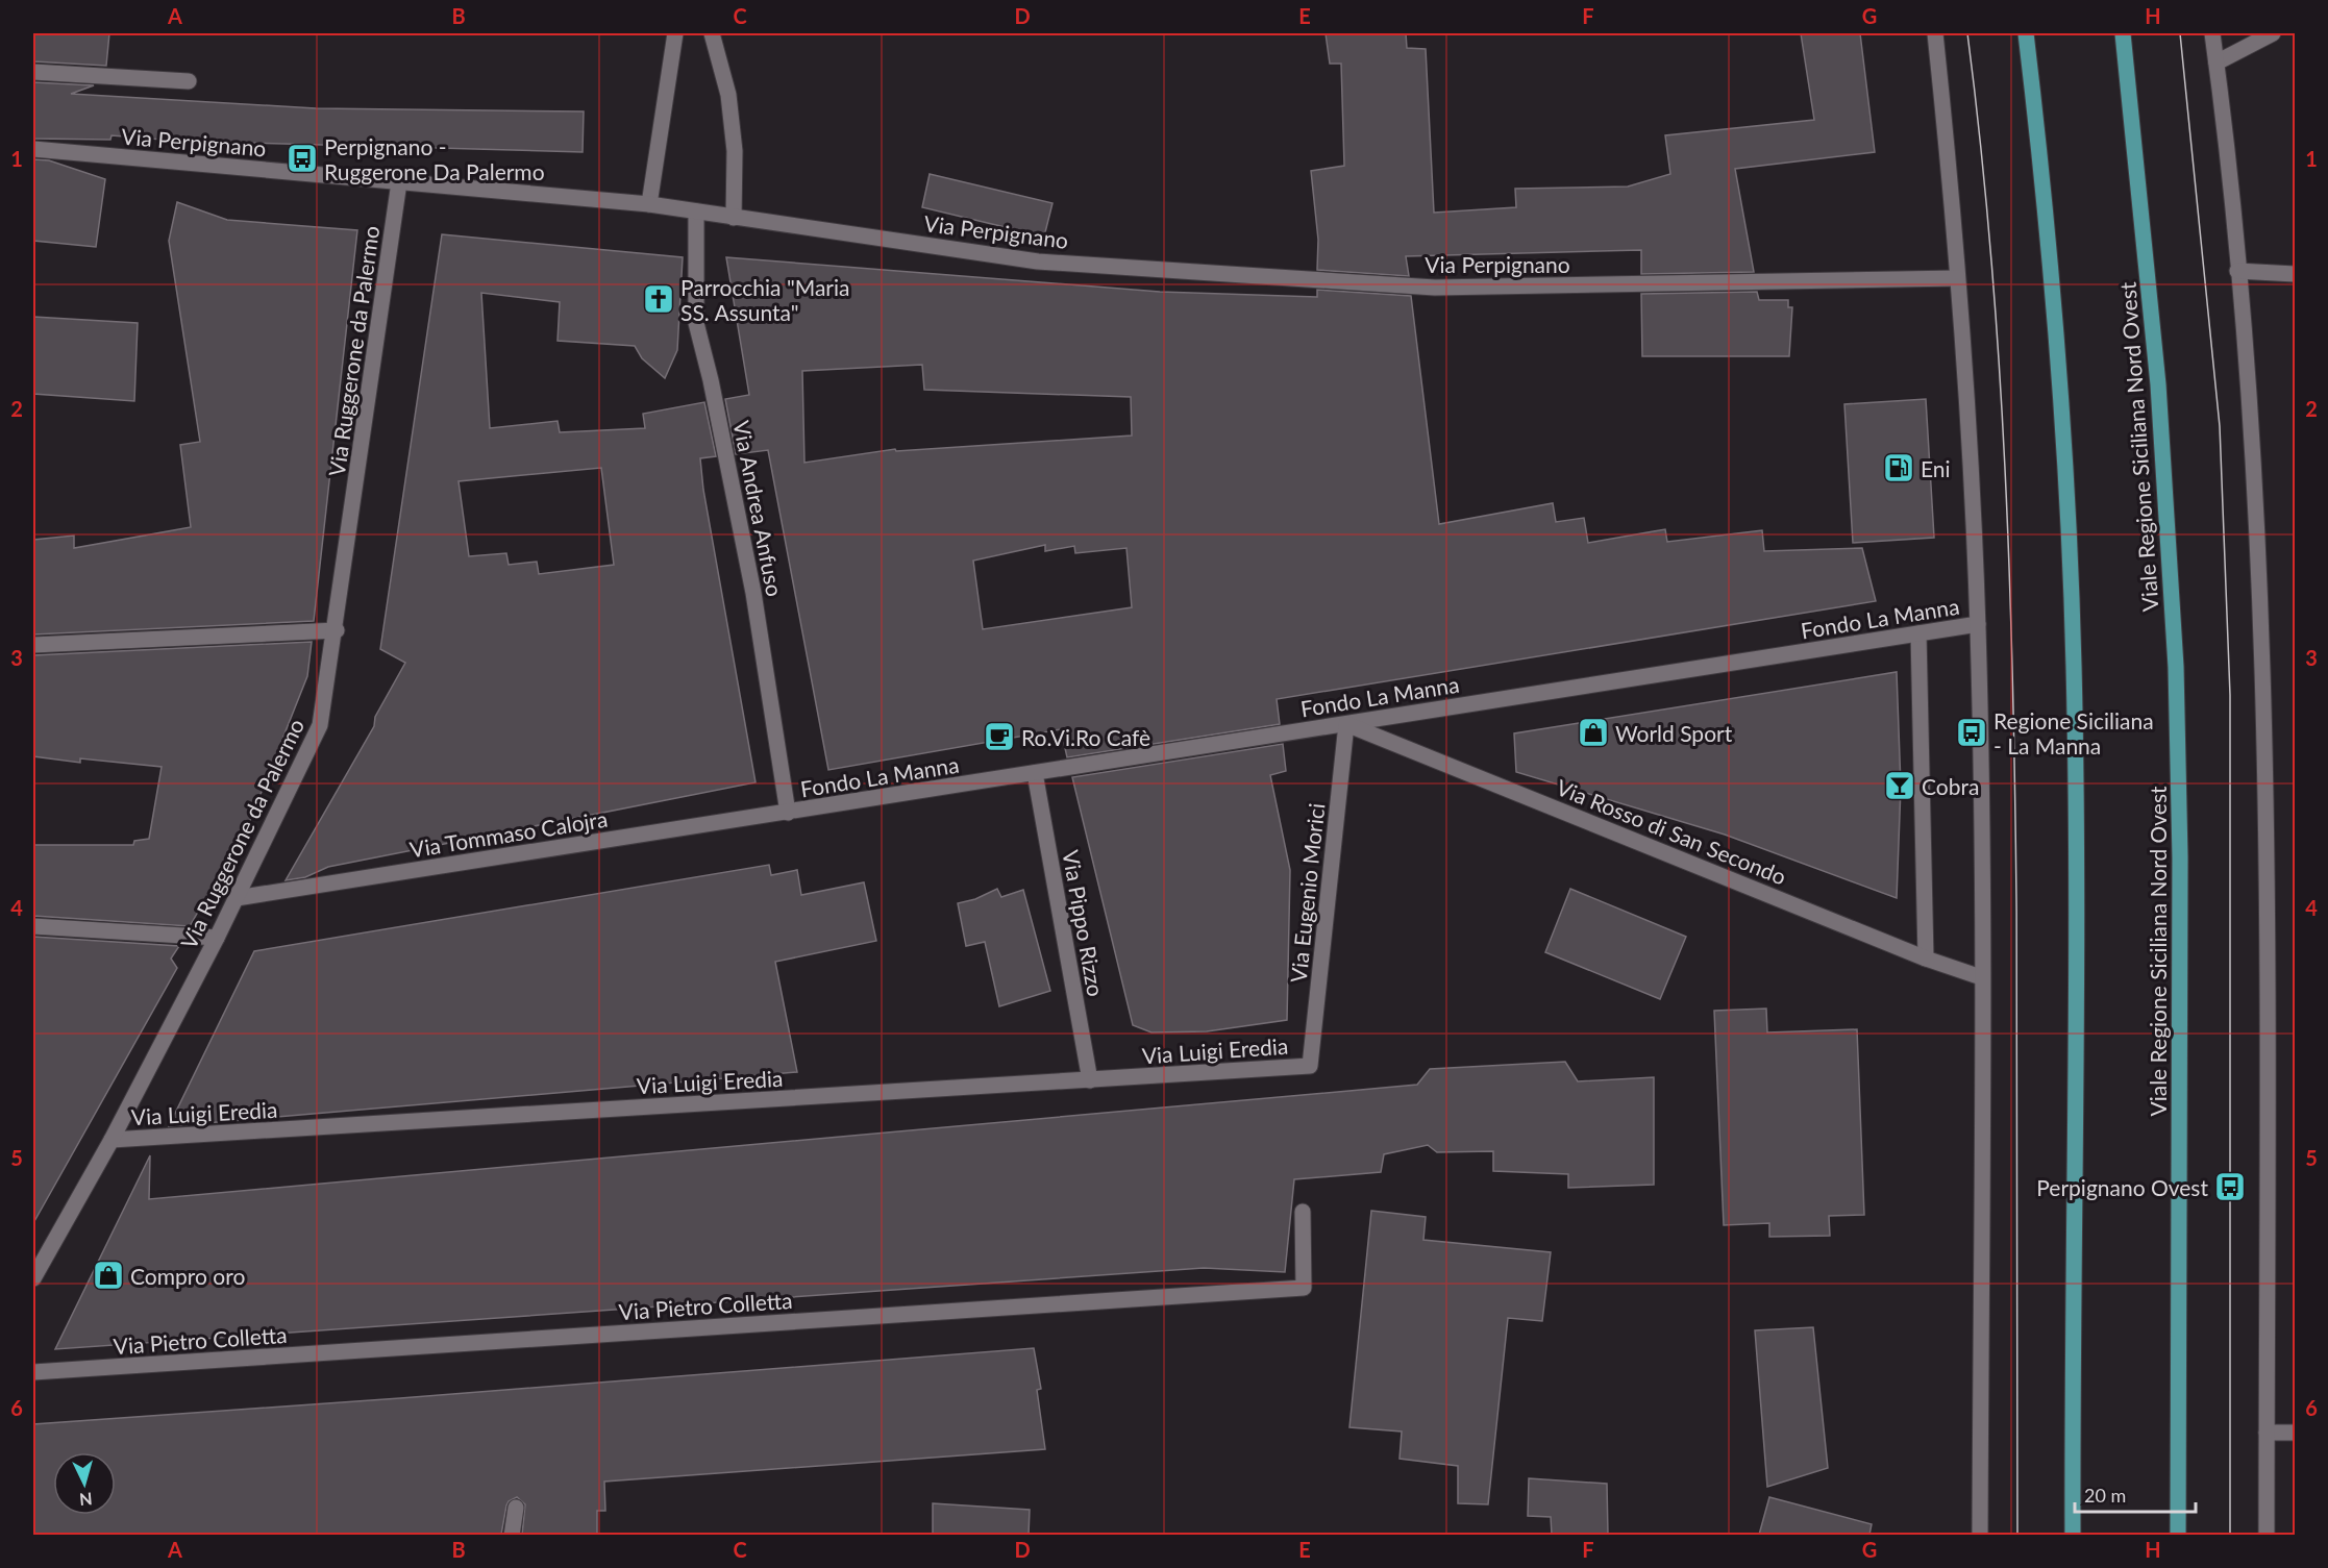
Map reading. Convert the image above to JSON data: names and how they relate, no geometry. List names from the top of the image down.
{
  "streets": {
    "main road": ["Viale Regione Siciliana Nord Ovest"],
    "street": [
      "Via Perpignano",
      "Via Ruggerone da Palermo",
      "Via Andrea Anfuso",
      "Fondo La Manna",
      "Via Rosso di San Secondo",
      "Via Tommaso Calojra",
      "Via Eugenio Morici",
      "Via Pippo Rizzo",
      "Via Luigi Eredia",
      "Via Pietro Colletta"
    ]
  },
  "crossings": [
    ["Via Perpignano", "Via Ruggerone da Palermo"],
    ["Via Perpignano", "Via Andrea Anfuso"],
    ["Via Ruggerone da Palermo", "Via Tommaso Calojra"],
    ["Via Ruggerone da Palermo", "Via Luigi Eredia"],
    ["Via Andrea Anfuso", "Fondo La Manna"],
    ["Via Andrea Anfuso", "Via Tommaso Calojra"],
    ["Fondo La Manna", "Via Rosso di San Secondo"],
    ["Fondo La Manna", "Via Tommaso Calojra"],
    ["Fondo La Manna", "Via Eugenio Morici"],
    ["Fondo La Manna", "Via Pippo Rizzo"],
    ["Via Rosso di San Secondo", "Via Eugenio Morici"],
    ["Via Eugenio Morici", "Via Luigi Eredia"],
    ["Via Pippo Rizzo", "Via Luigi Eredia"]
  ],
  "places": {
    "bus stop": ["Perpignano - Ruggerone Da Palermo", "Regione Siciliana - La Manna", "Perpignano Ovest"],
    "church": ["Parrocchia \"Maria SS. Assunta\""],
    "fuel station": ["Eni"],
    "shop": ["World Sport", "Compro oro"],
    "cafe": ["Ro.Vi.Ro Cafè"],
    "bar": ["Cobra"]
  },
  "scale_bar": "20 m",
  "north": "bottom",
  "grid": {
    "columns": [
      "A",
      "B",
      "C",
      "D",
      "E",
      "F",
      "G",
      "H"
    ],
    "rows": [
      "1",
      "2",
      "3",
      "4",
      "5",
      "6"
    ]
  }
}
